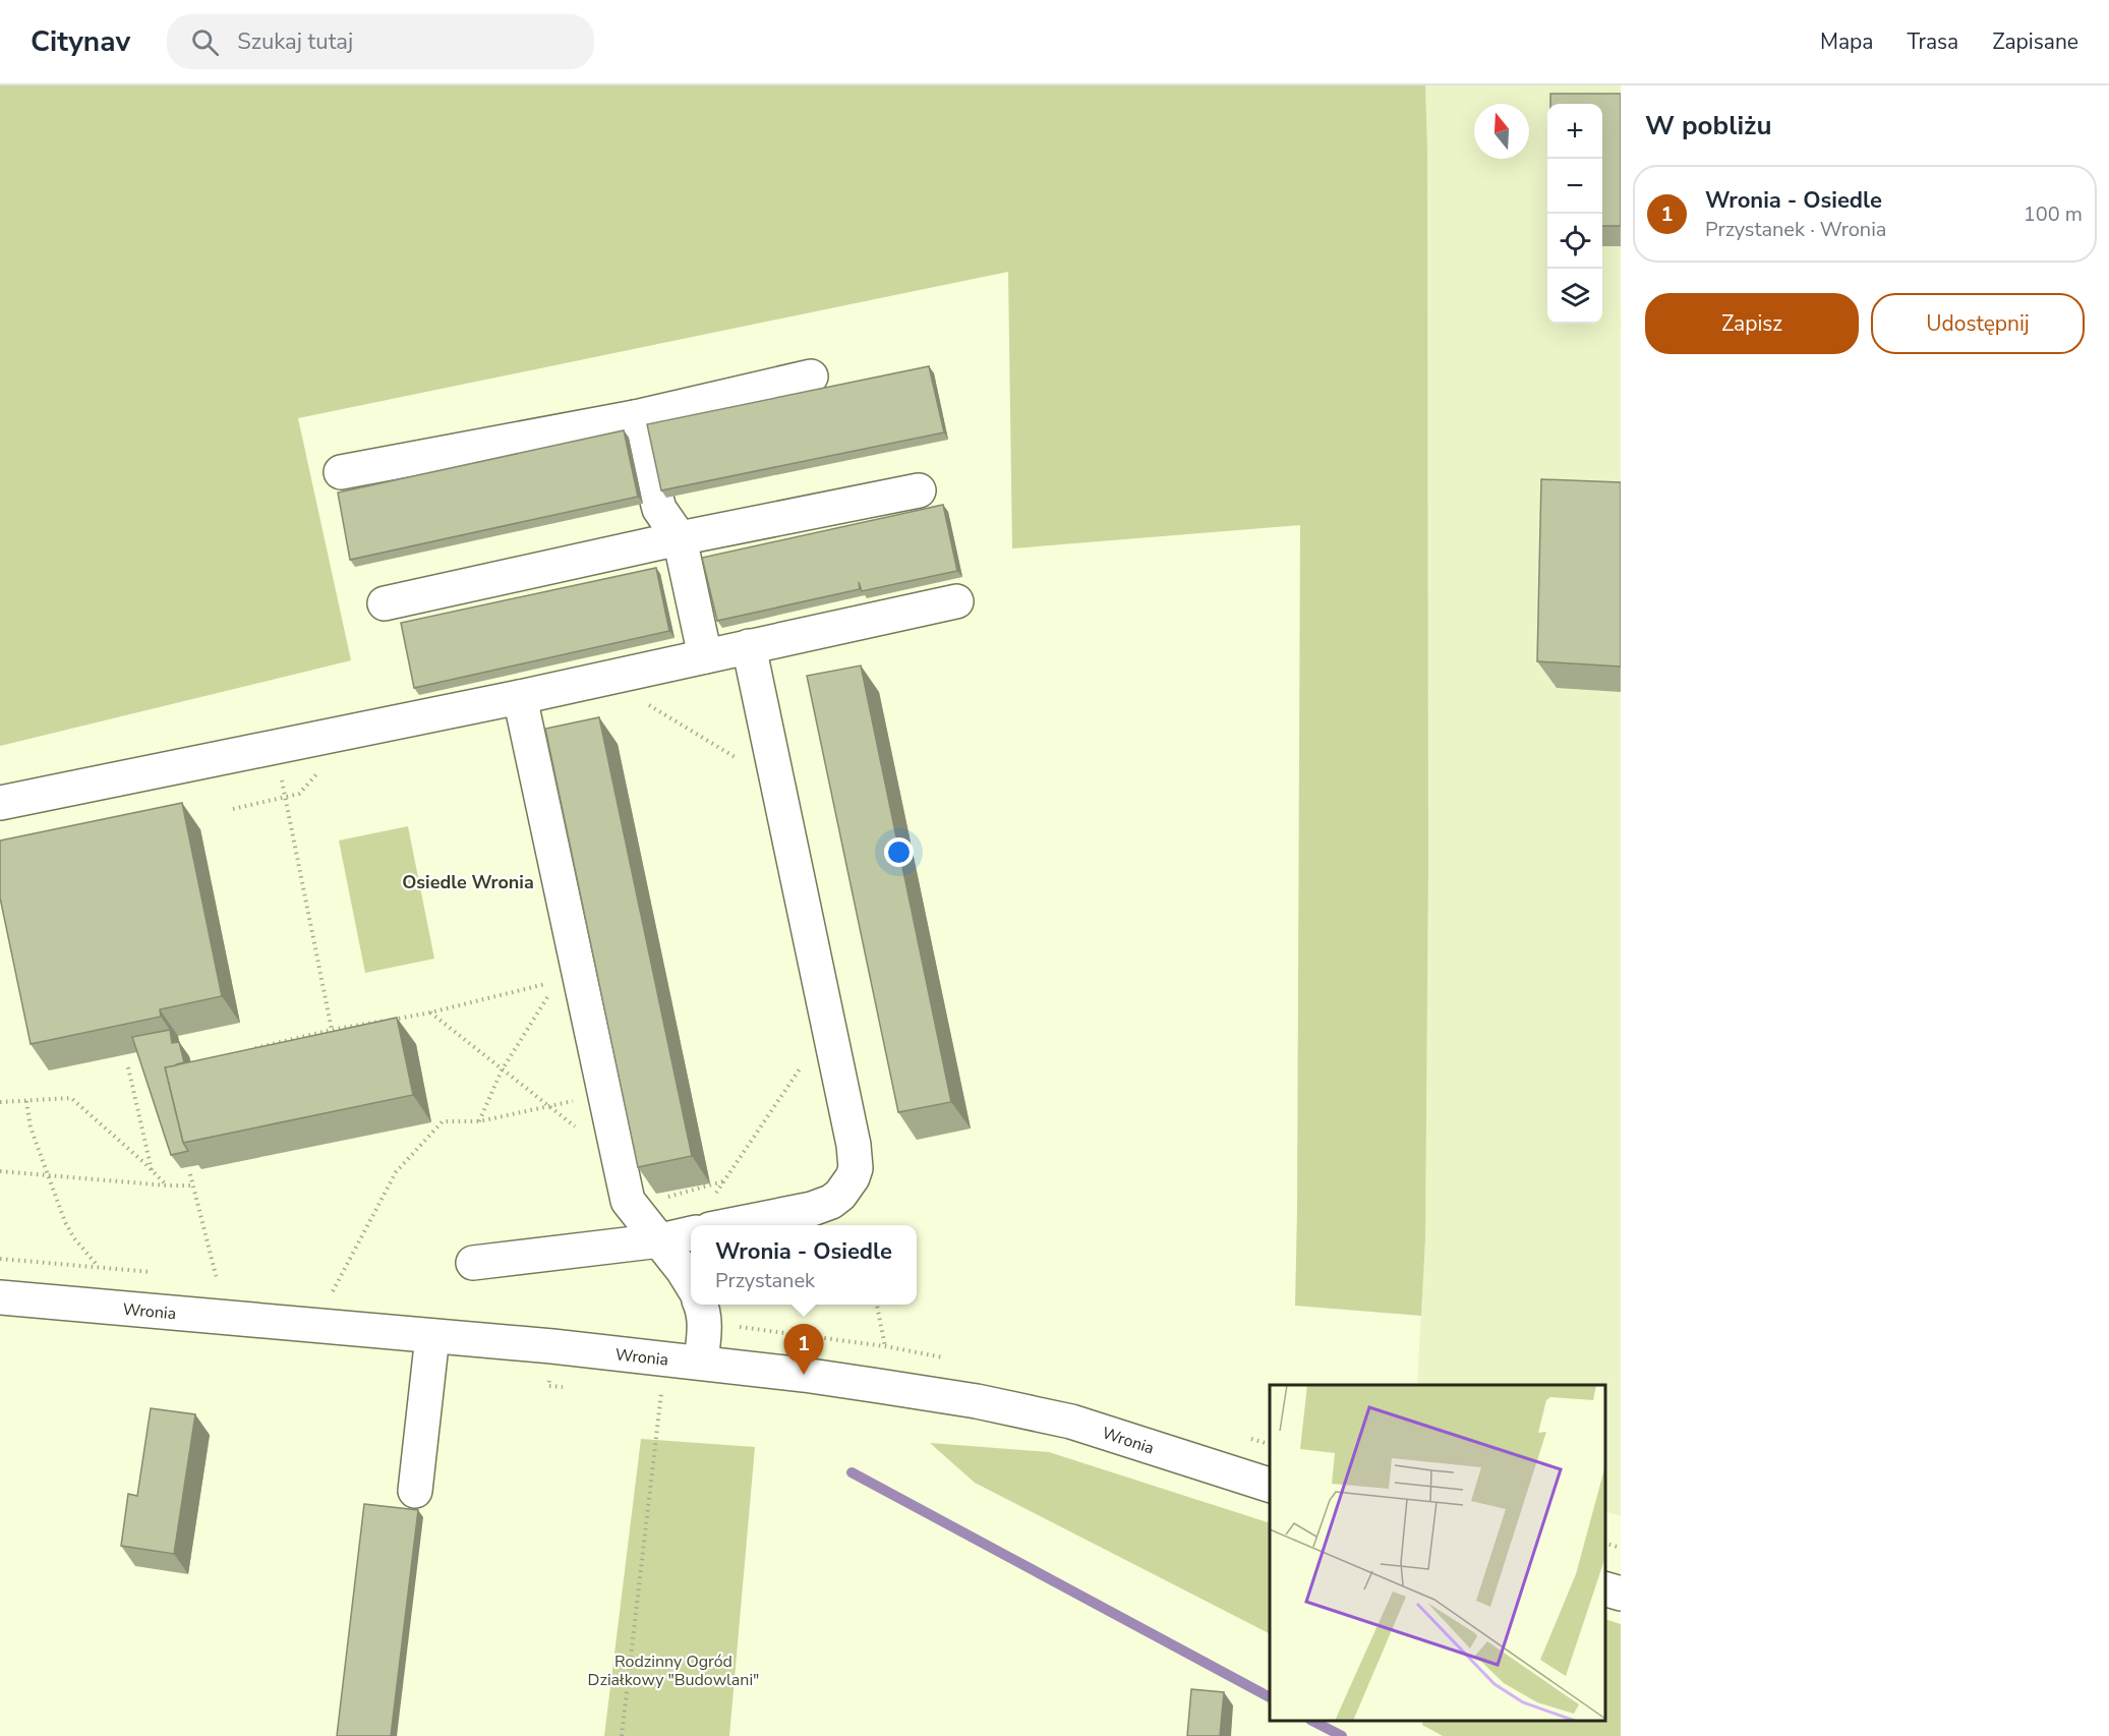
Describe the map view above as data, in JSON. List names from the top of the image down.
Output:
{
  "streets": {
    "street": ["Wronia"]
  },
  "districts": ["Osiedle Wronia"],
  "parks": ["Rodzinny Ogród Działkowy \"Budowlani\""],
  "north": "top",
  "page": {
    "header": "Citynav",
    "search": "Szukaj tutaj",
    "nav": ["Mapa", "Trasa", "Zapisane"],
    "heading": "W pobliżu",
    "map_buttons": ["+", "−"],
    "list": [
      {
        "mark": "1",
        "name": "Wronia - Osiedle",
        "note": "Przystanek · Wronia",
        "value": "100 m"
      }
    ],
    "buttons": ["Zapisz", "Udostępnij"],
    "popup": ["Wronia - Osiedle", "Przystanek"],
    "pins": "1"
  }
}
